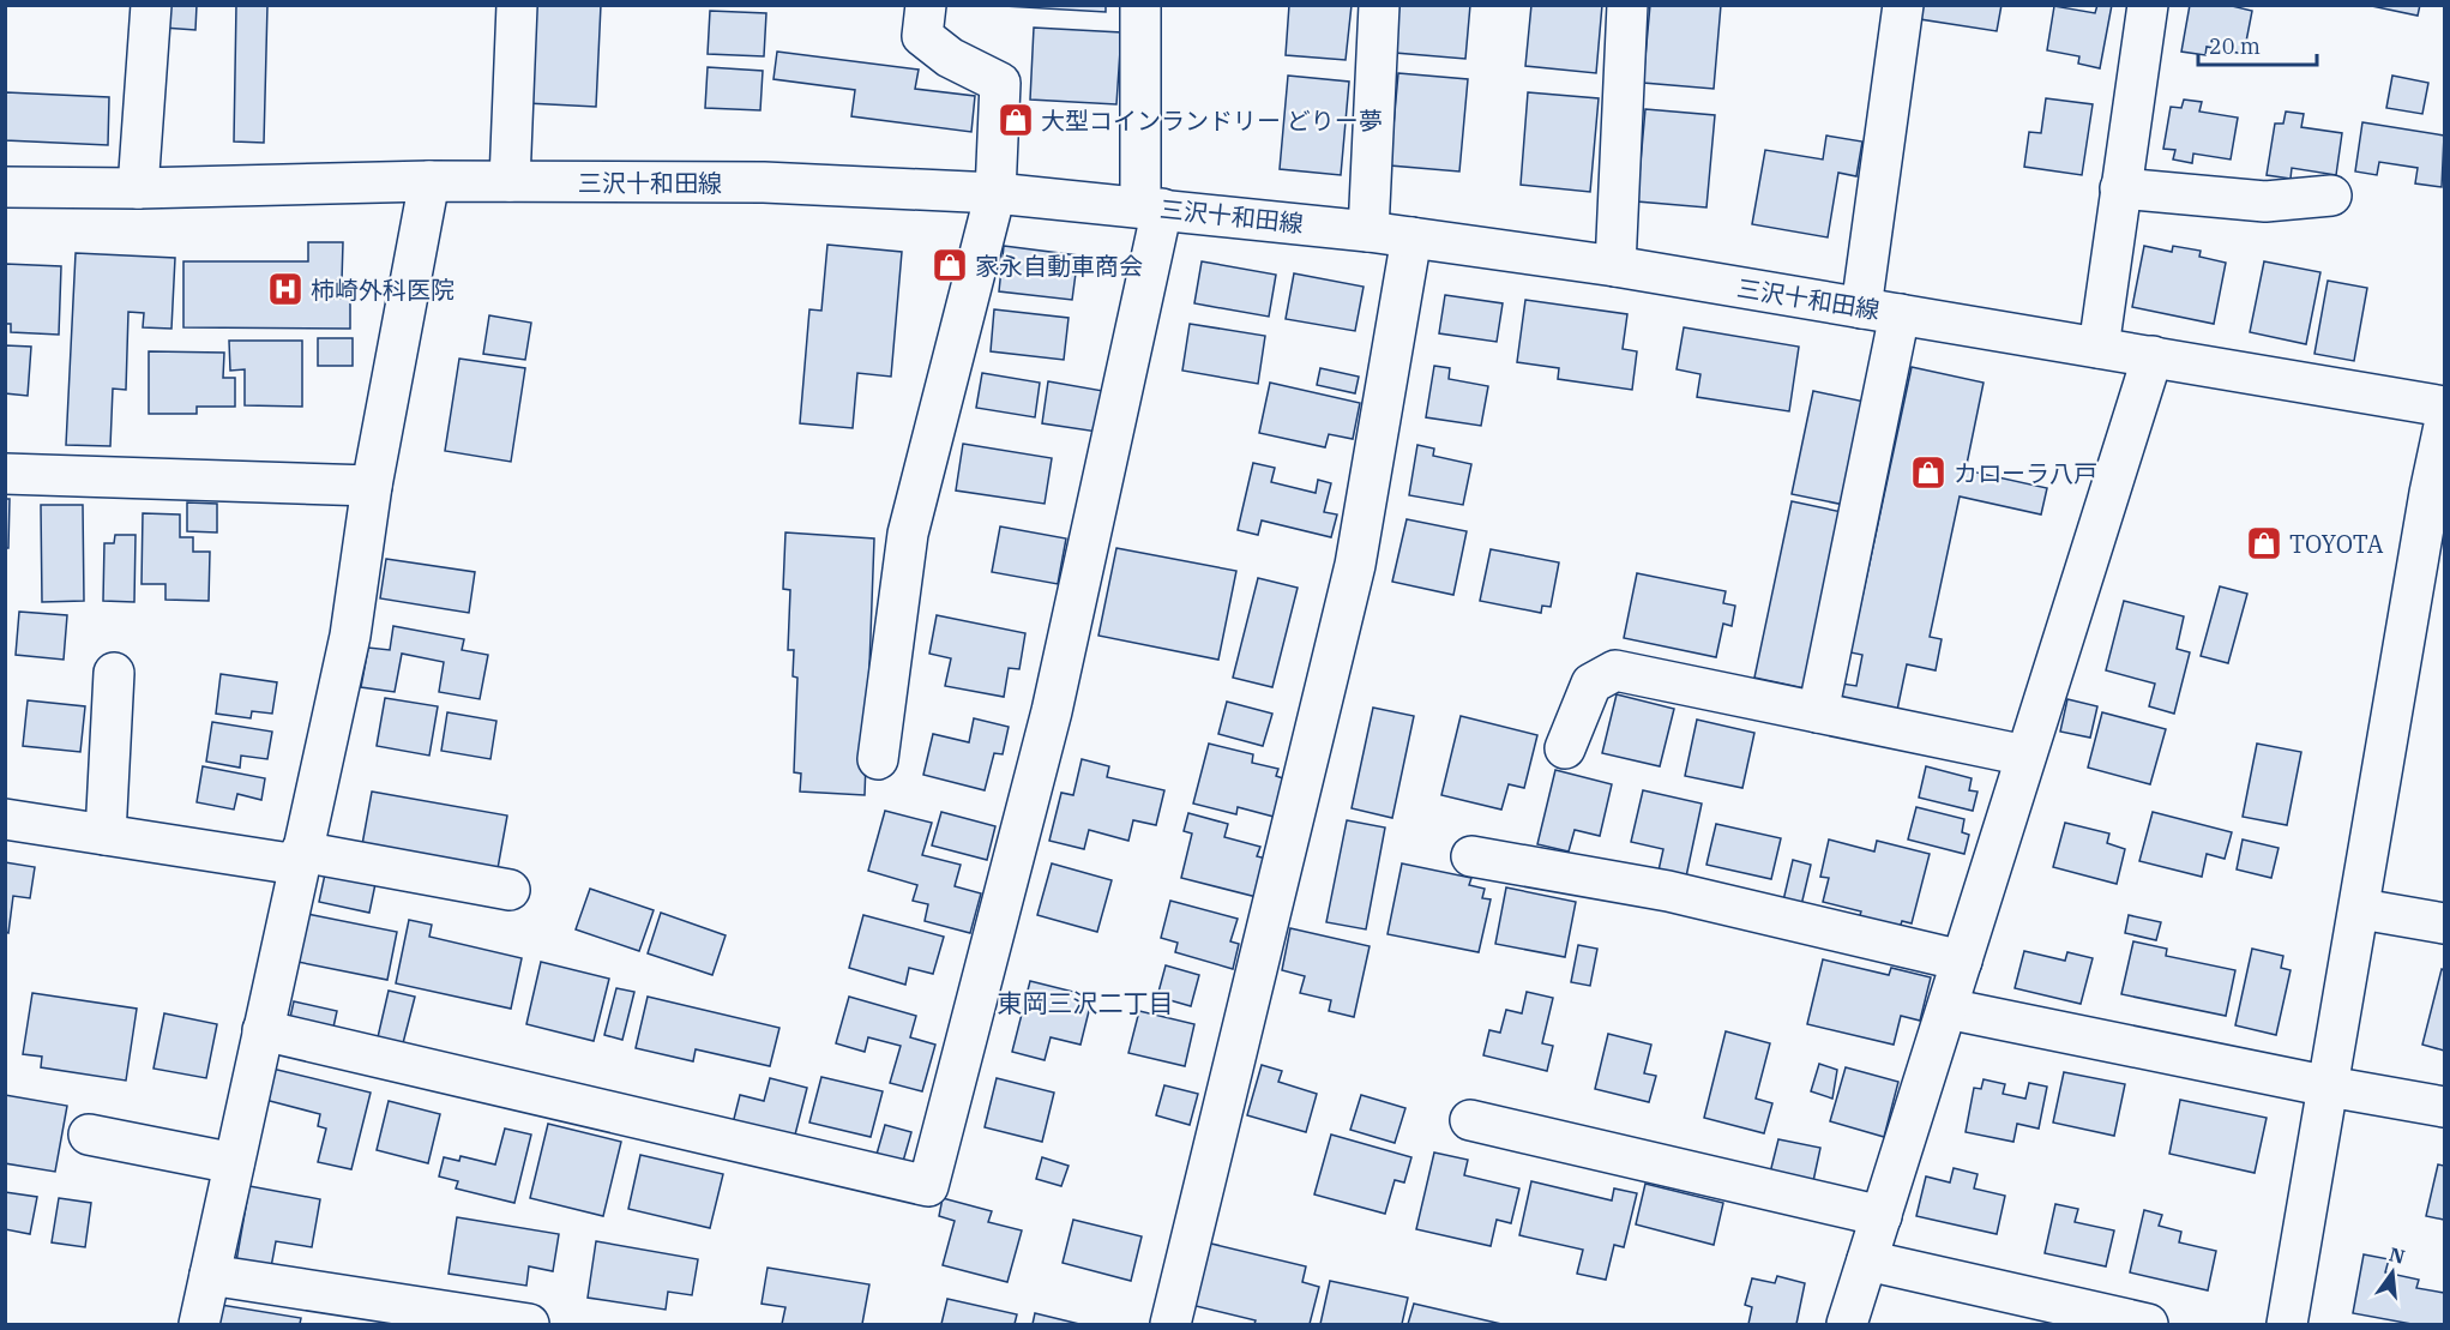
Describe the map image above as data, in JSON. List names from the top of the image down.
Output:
{
  "streets": {
    "street": ["三沢十和田線"]
  },
  "districts": ["東岡三沢二丁目"],
  "places": {
    "shop": [
      "大型コインランドリー どりー夢",
      "家永自動車商会",
      "カローラ八戸",
      "TOYOTA"
    ],
    "hospital": ["柿崎外科医院"]
  },
  "scale_bar": "20 m",
  "north": "top"
}
